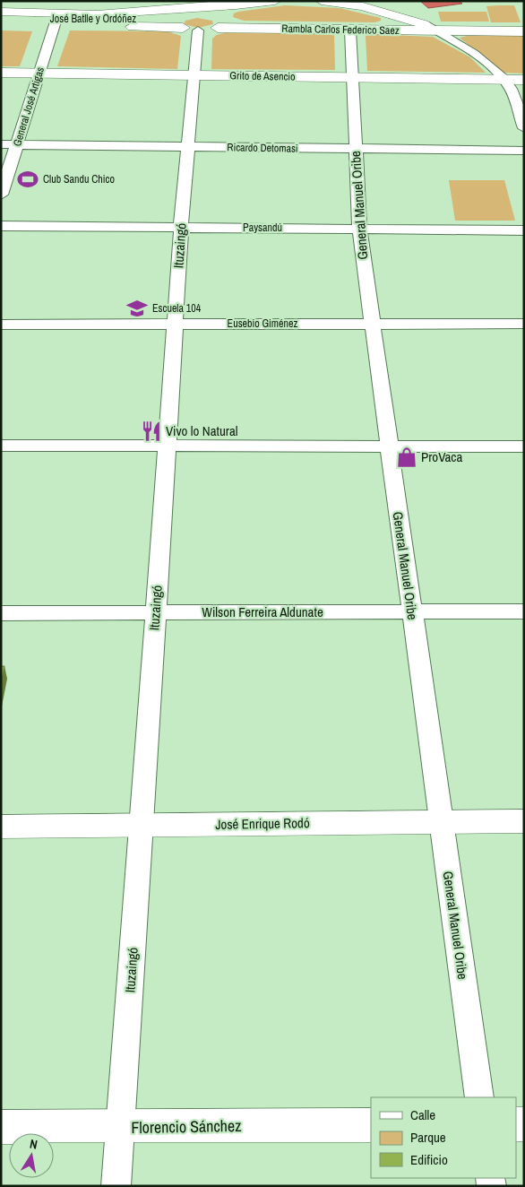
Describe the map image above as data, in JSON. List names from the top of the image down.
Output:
{
  "streets": {
    "street": [
      "José Batlle y Ordóñez",
      "Rambla Carlos Federico Saez",
      "Grito de Asencio",
      "General José Artigas",
      "Ricardo Detomasi",
      "General Manuel Oribe",
      "Paysandú",
      "Ituzaingó",
      "Eusebio Giménez",
      "Wilson Ferreira Aldunate",
      "José Enrique Rodó",
      "Florencio Sánchez"
    ]
  },
  "crossings": [
    ["José Batlle y Ordóñez", "General José Artigas"],
    ["Rambla Carlos Federico Saez", "General Manuel Oribe"],
    ["Grito de Asencio", "General José Artigas"],
    ["Grito de Asencio", "General Manuel Oribe"],
    ["Grito de Asencio", "Ituzaingó"],
    ["General José Artigas", "Ricardo Detomasi"],
    ["Ricardo Detomasi", "General Manuel Oribe"],
    ["Ricardo Detomasi", "Ituzaingó"],
    ["General Manuel Oribe", "Paysandú"],
    ["General Manuel Oribe", "Eusebio Giménez"],
    ["General Manuel Oribe", "Wilson Ferreira Aldunate"],
    ["General Manuel Oribe", "José Enrique Rodó"],
    ["Paysandú", "Ituzaingó"],
    ["Ituzaingó", "Eusebio Giménez"],
    ["Ituzaingó", "Wilson Ferreira Aldunate"],
    ["Ituzaingó", "José Enrique Rodó"],
    ["Ituzaingó", "Florencio Sánchez"]
  ],
  "places": {
    "sports": ["Club Sandu Chico"],
    "school or university": ["Escuela 104"],
    "restaurant": ["Vivo lo Natural"],
    "shop": ["ProVaca"]
  },
  "legend": ["Calle", "Parque", "Edificio"],
  "north": "top"
}
